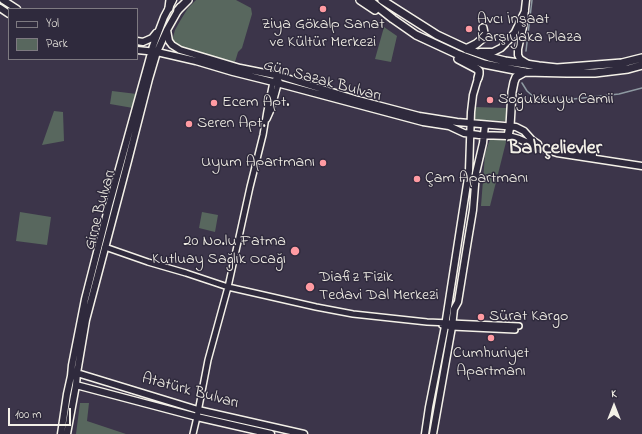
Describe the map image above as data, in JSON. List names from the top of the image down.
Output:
{
  "streets": {
    "main road": ["Gün Sazak Bulvarı", "Girne Bulvarı", "Atatürk Bulvarı"]
  },
  "crossings": [
    ["Gün Sazak Bulvarı", "Girne Bulvarı"],
    ["Girne Bulvarı", "Atatürk Bulvarı"]
  ],
  "districts": ["Bahçelievler"],
  "places": [
    "Ziya Gökalp Sanat ve Kültür Merkezi",
    "Avcı İnşaat Karşıyaka Plaza",
    "Soğukkuyu Camii",
    "Ecem Apt.",
    "Seren Apt.",
    "Uyum Apartmanı",
    "Çam Apartmanı",
    "20 No.lu Fatma Kutluay Sağlık Ocağı",
    "Diafiz Fizik Tedavi Dal Merkezi",
    "Sürat Kargo",
    "Cumhuriyet Apartmanı"
  ],
  "legend": ["Yol", "Park"],
  "scale_bar": "100 m",
  "north": "top"
}
